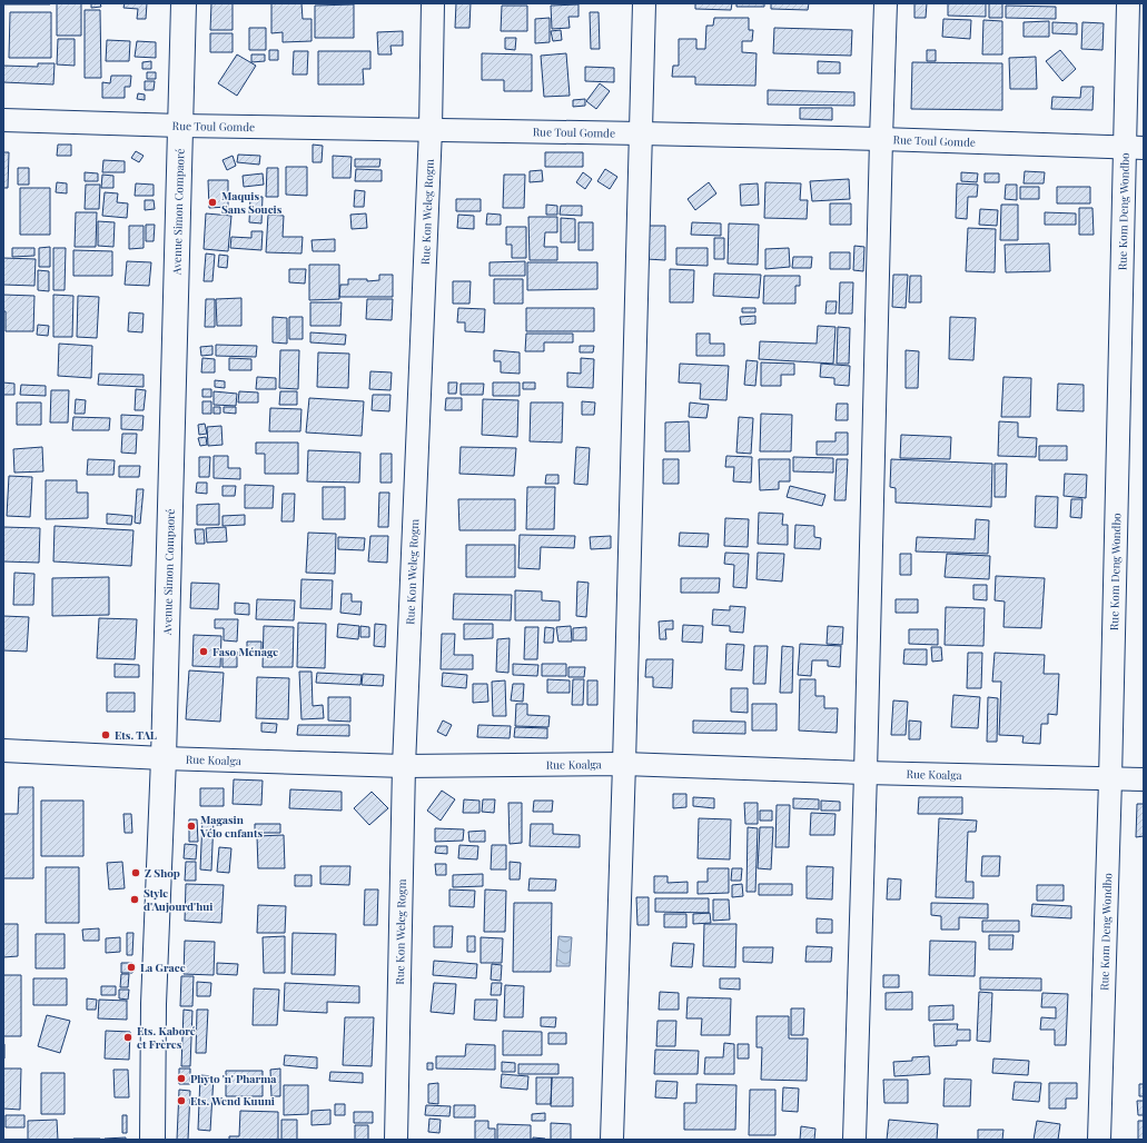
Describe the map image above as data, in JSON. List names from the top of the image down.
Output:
{
  "streets": {
    "street": [
      "Rue Toul Gomde",
      "Avenue Simon Compaoré",
      "Rue Kon Weleg Rogm",
      "Rue Kom Deng Wondbo",
      "Rue Koalga"
    ]
  },
  "crossings": [
    ["Rue Toul Gomde", "Avenue Simon Compaoré"],
    ["Rue Toul Gomde", "Rue Kon Weleg Rogm"],
    ["Rue Toul Gomde", "Rue Kom Deng Wondbo"],
    ["Avenue Simon Compaoré", "Rue Koalga"],
    ["Rue Kon Weleg Rogm", "Rue Koalga"],
    ["Rue Kom Deng Wondbo", "Rue Koalga"]
  ],
  "places": [
    "Maquis Sans Soucis",
    "Faso Ménage",
    "Ets. TAL",
    "Magasin Vélo enfants",
    "Z Shop",
    "Style d'Aujourd'hui",
    "La Grace",
    "Ets. Kaboré et Frères",
    "Phyto 'n' Pharma",
    "Ets. Wend Kuuni"
  ]
}
